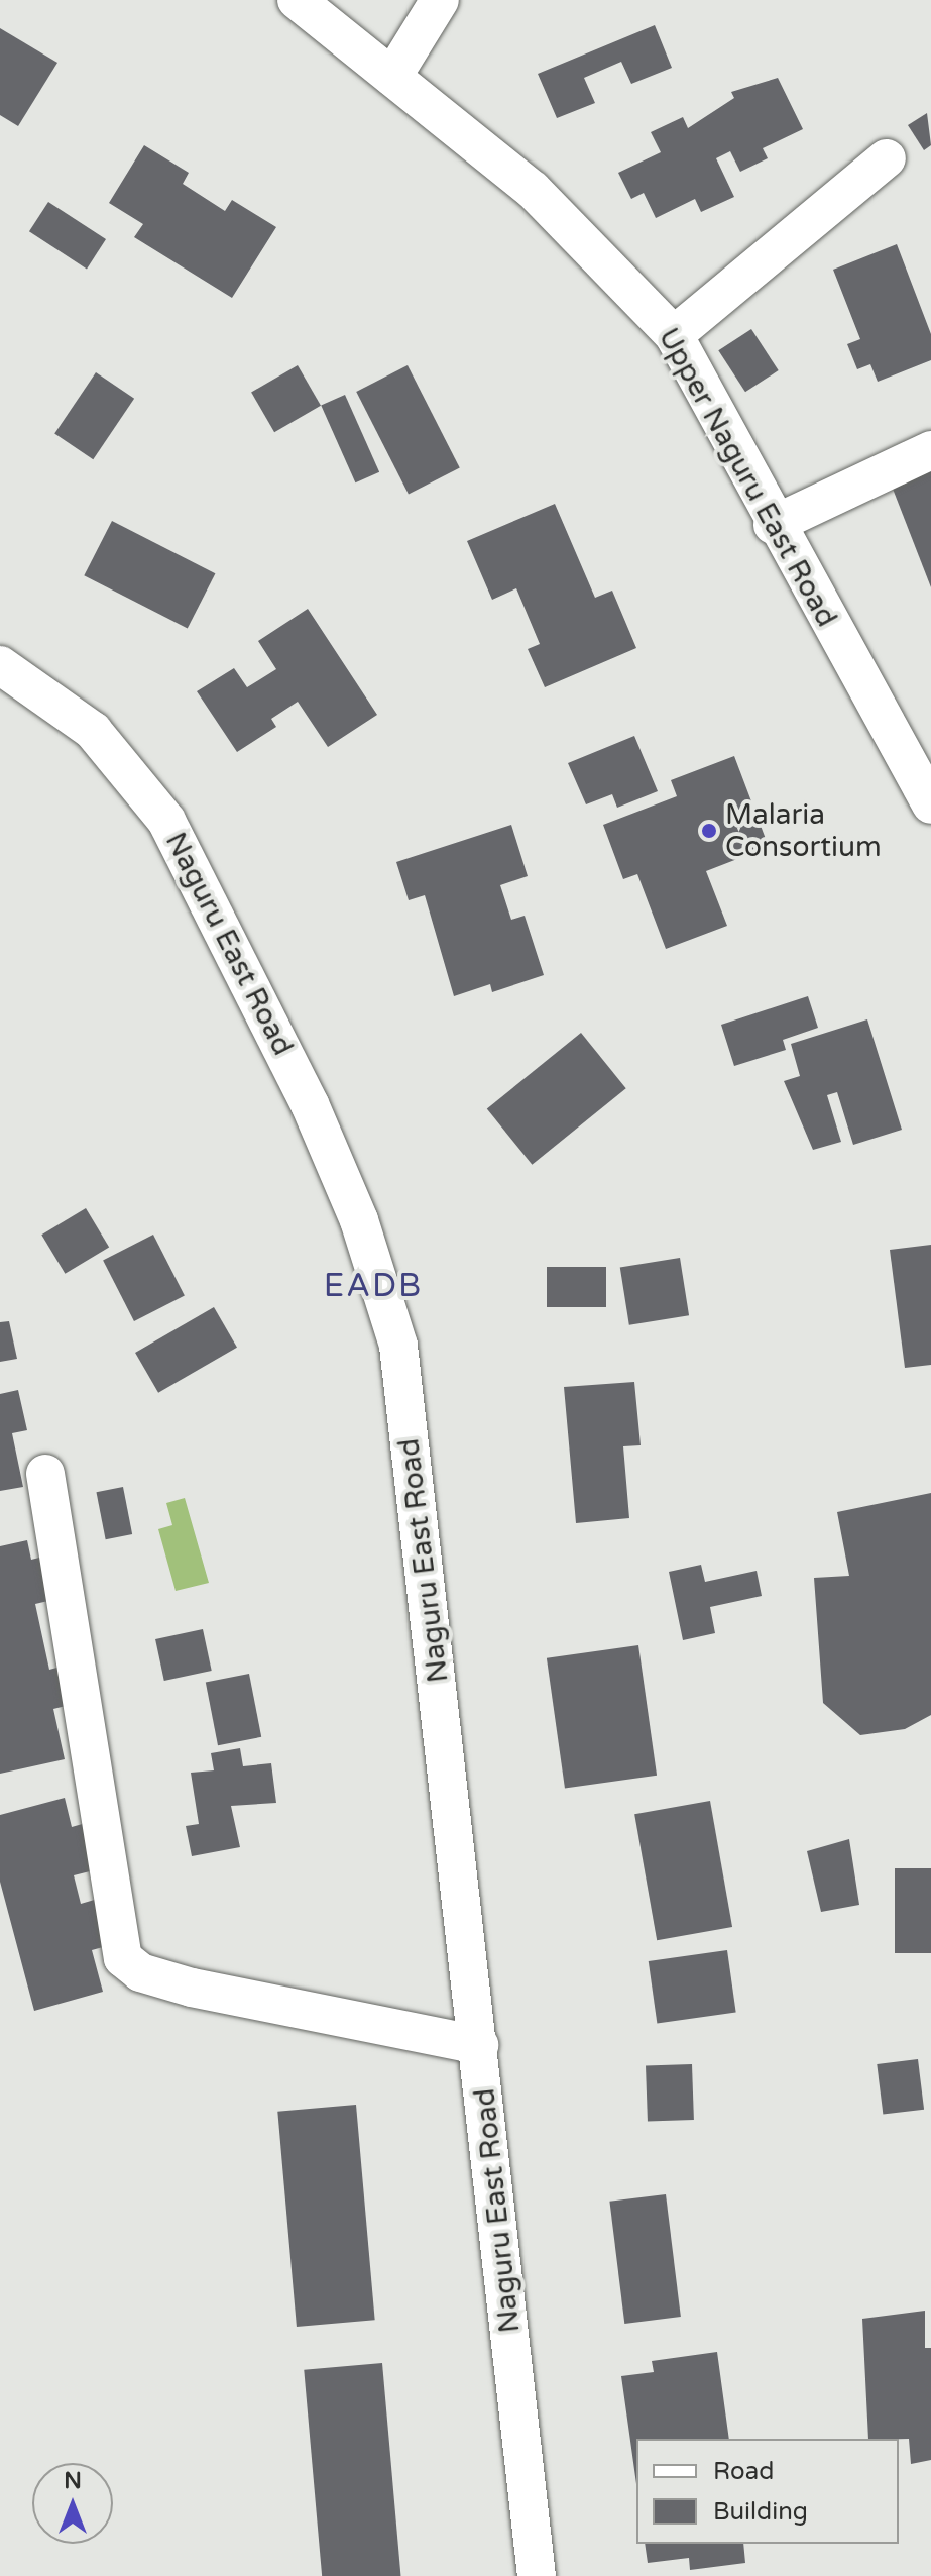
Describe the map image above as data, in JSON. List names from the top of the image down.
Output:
{
  "streets": {
    "street": ["Upper Naguru East Road", "Naguru East Road"]
  },
  "districts": ["EADB"],
  "places": ["Malaria Consortium"],
  "legend": ["Road", "Building"],
  "north": "top"
}
